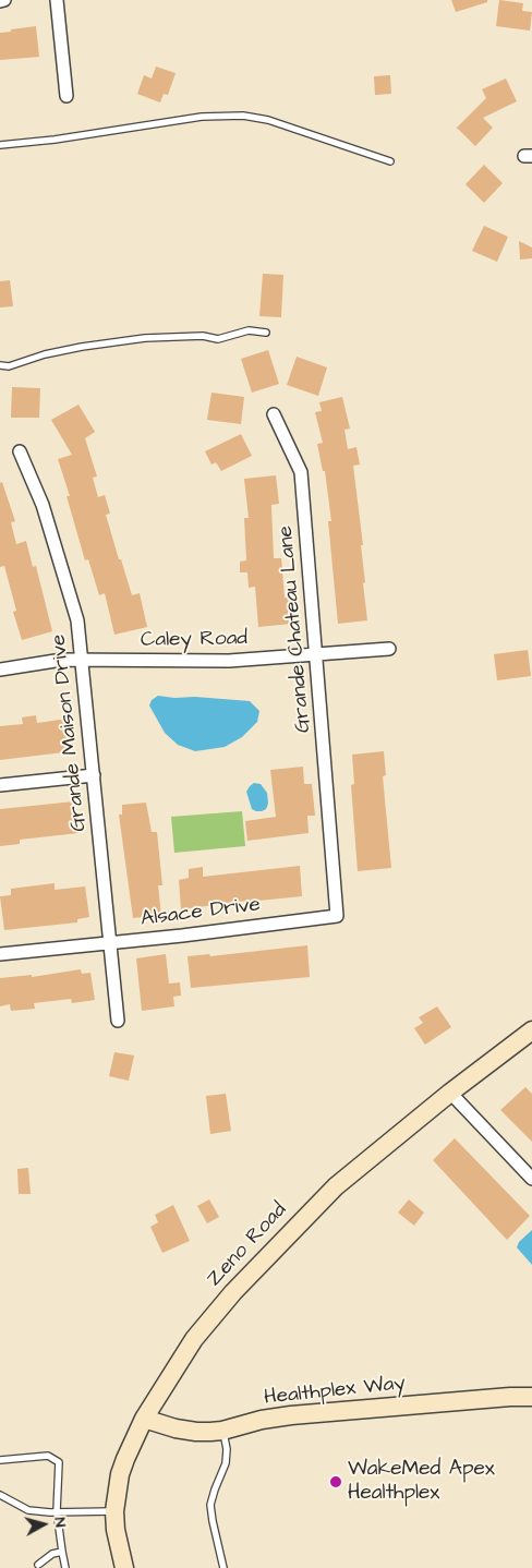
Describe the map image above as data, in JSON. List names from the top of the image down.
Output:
{
  "streets": {
    "street": [
      "Grande Chateau Lane",
      "Caley Road",
      "Grande Maison Drive",
      "Alsace Drive",
      "Zeno Road",
      "Healthplex Way"
    ]
  },
  "crossings": [
    ["Grande Chateau Lane", "Caley Road"],
    ["Grande Chateau Lane", "Alsace Drive"],
    ["Caley Road", "Grande Maison Drive"],
    ["Grande Maison Drive", "Alsace Drive"],
    ["Zeno Road", "Healthplex Way"]
  ],
  "places": ["WakeMed Apex Healthplex"],
  "north": "right"
}
